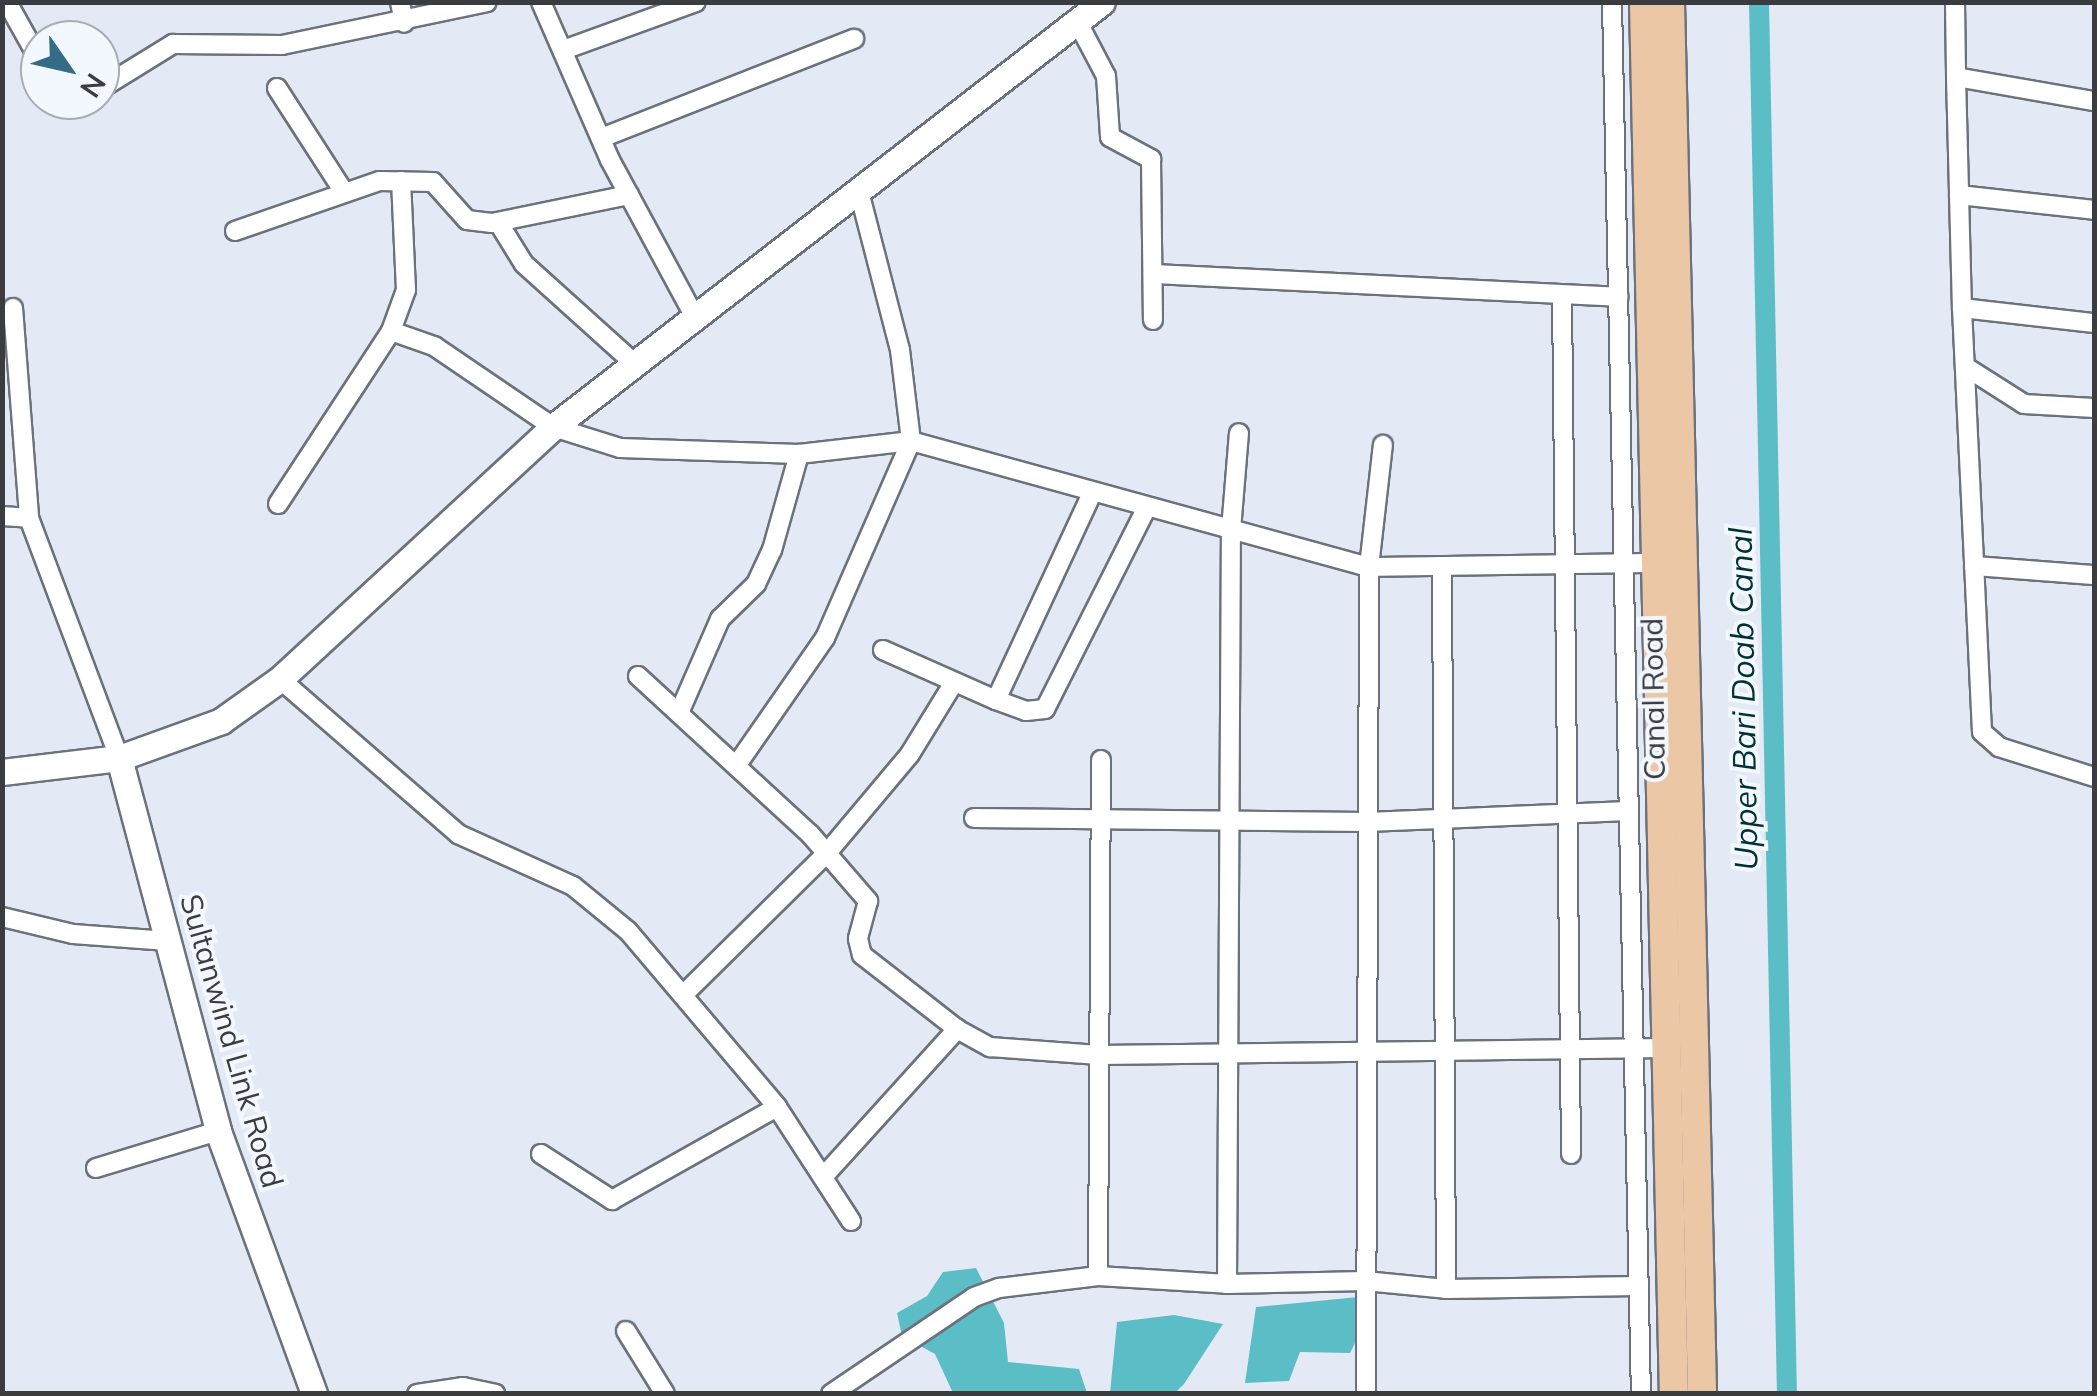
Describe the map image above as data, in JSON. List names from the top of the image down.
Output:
{
  "streets": {
    "main road": ["Canal Road"],
    "street": ["Sultanwind Link Road"]
  },
  "water": ["Upper Bari Doab Canal"],
  "north": "bottom right"
}
